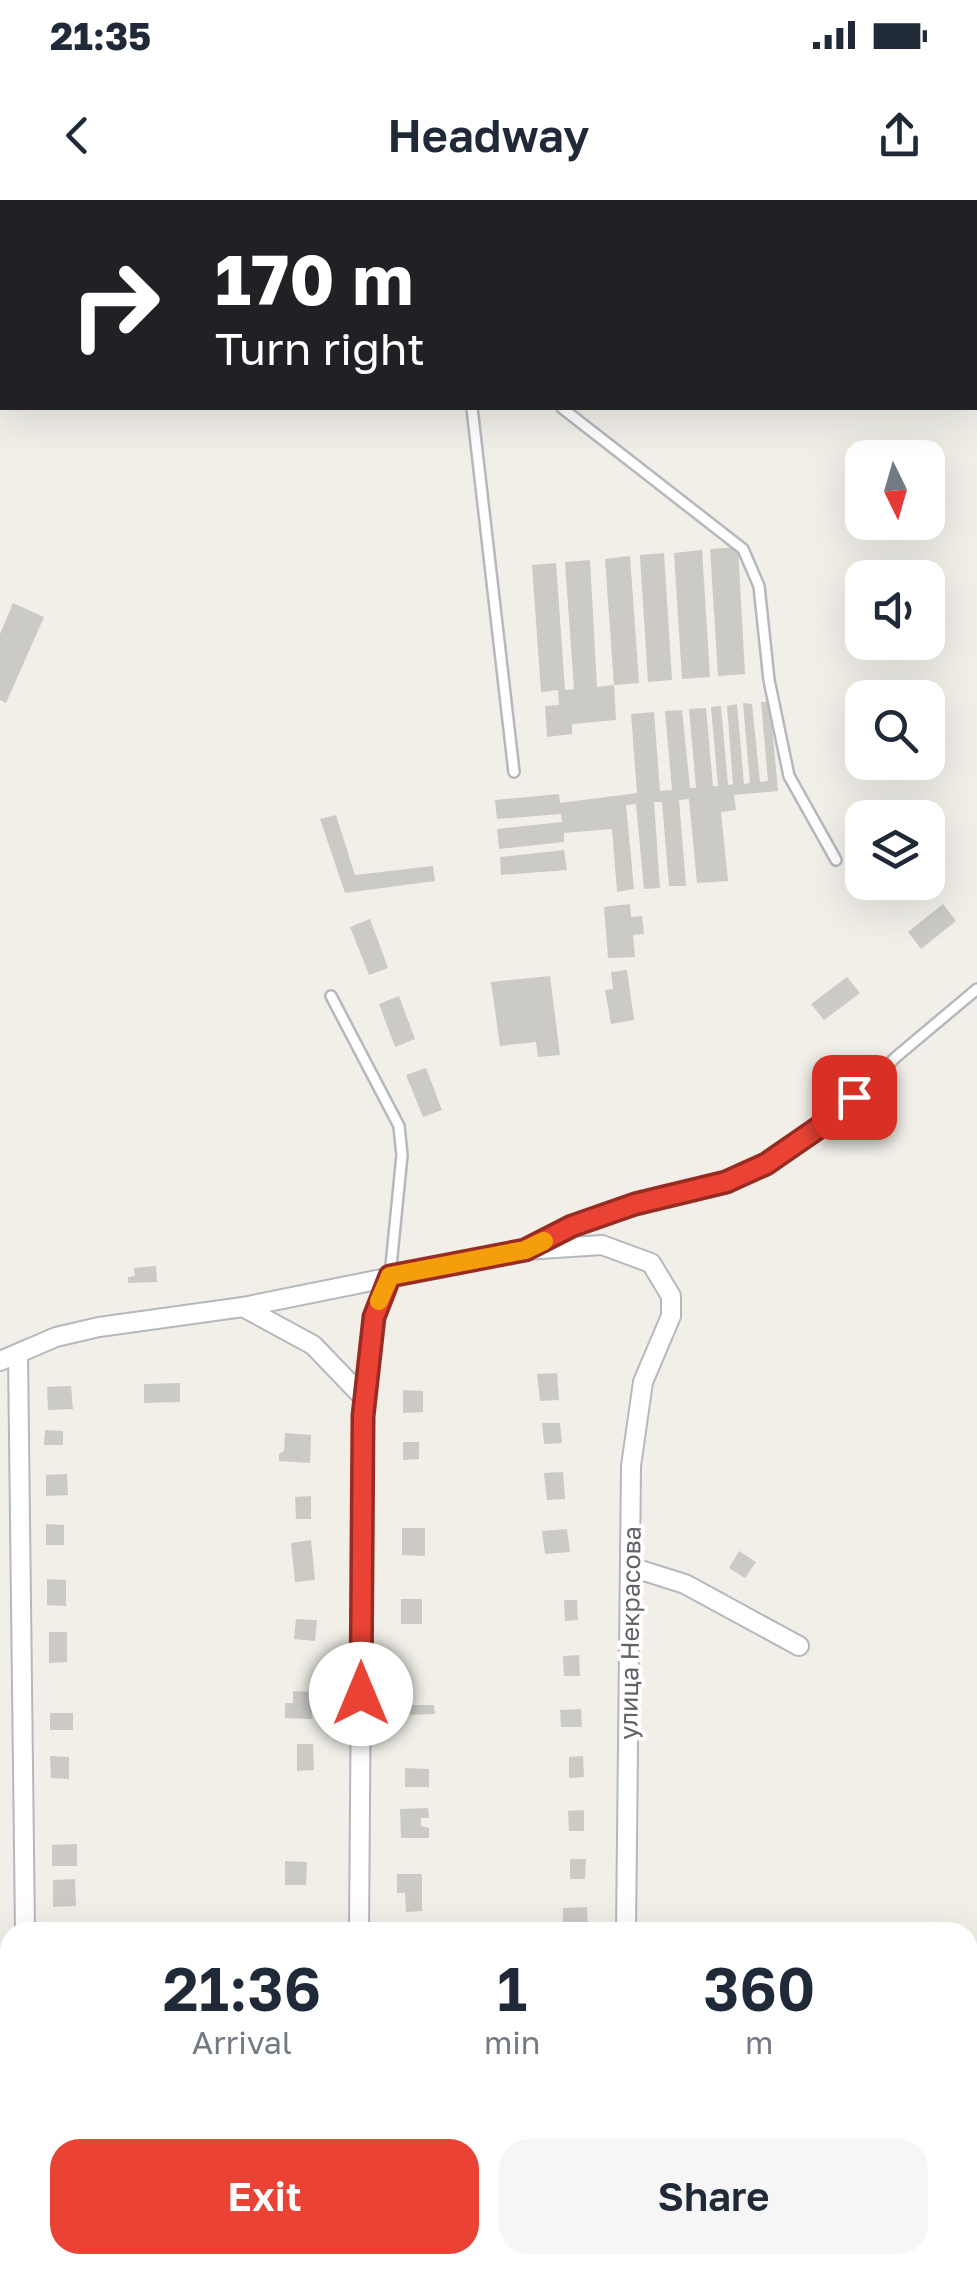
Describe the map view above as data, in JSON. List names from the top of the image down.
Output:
{
  "streets": {
    "street": ["улица Некрасова"]
  },
  "north": "bottom",
  "page": {
    "status": "21:35",
    "header": "Headway",
    "turn": ["170 m", "Turn right"],
    "eta": [
      "21:36",
      "Arrival",
      "1",
      "min",
      "360",
      "m"
    ],
    "buttons": ["Exit", "Share"]
  }
}
